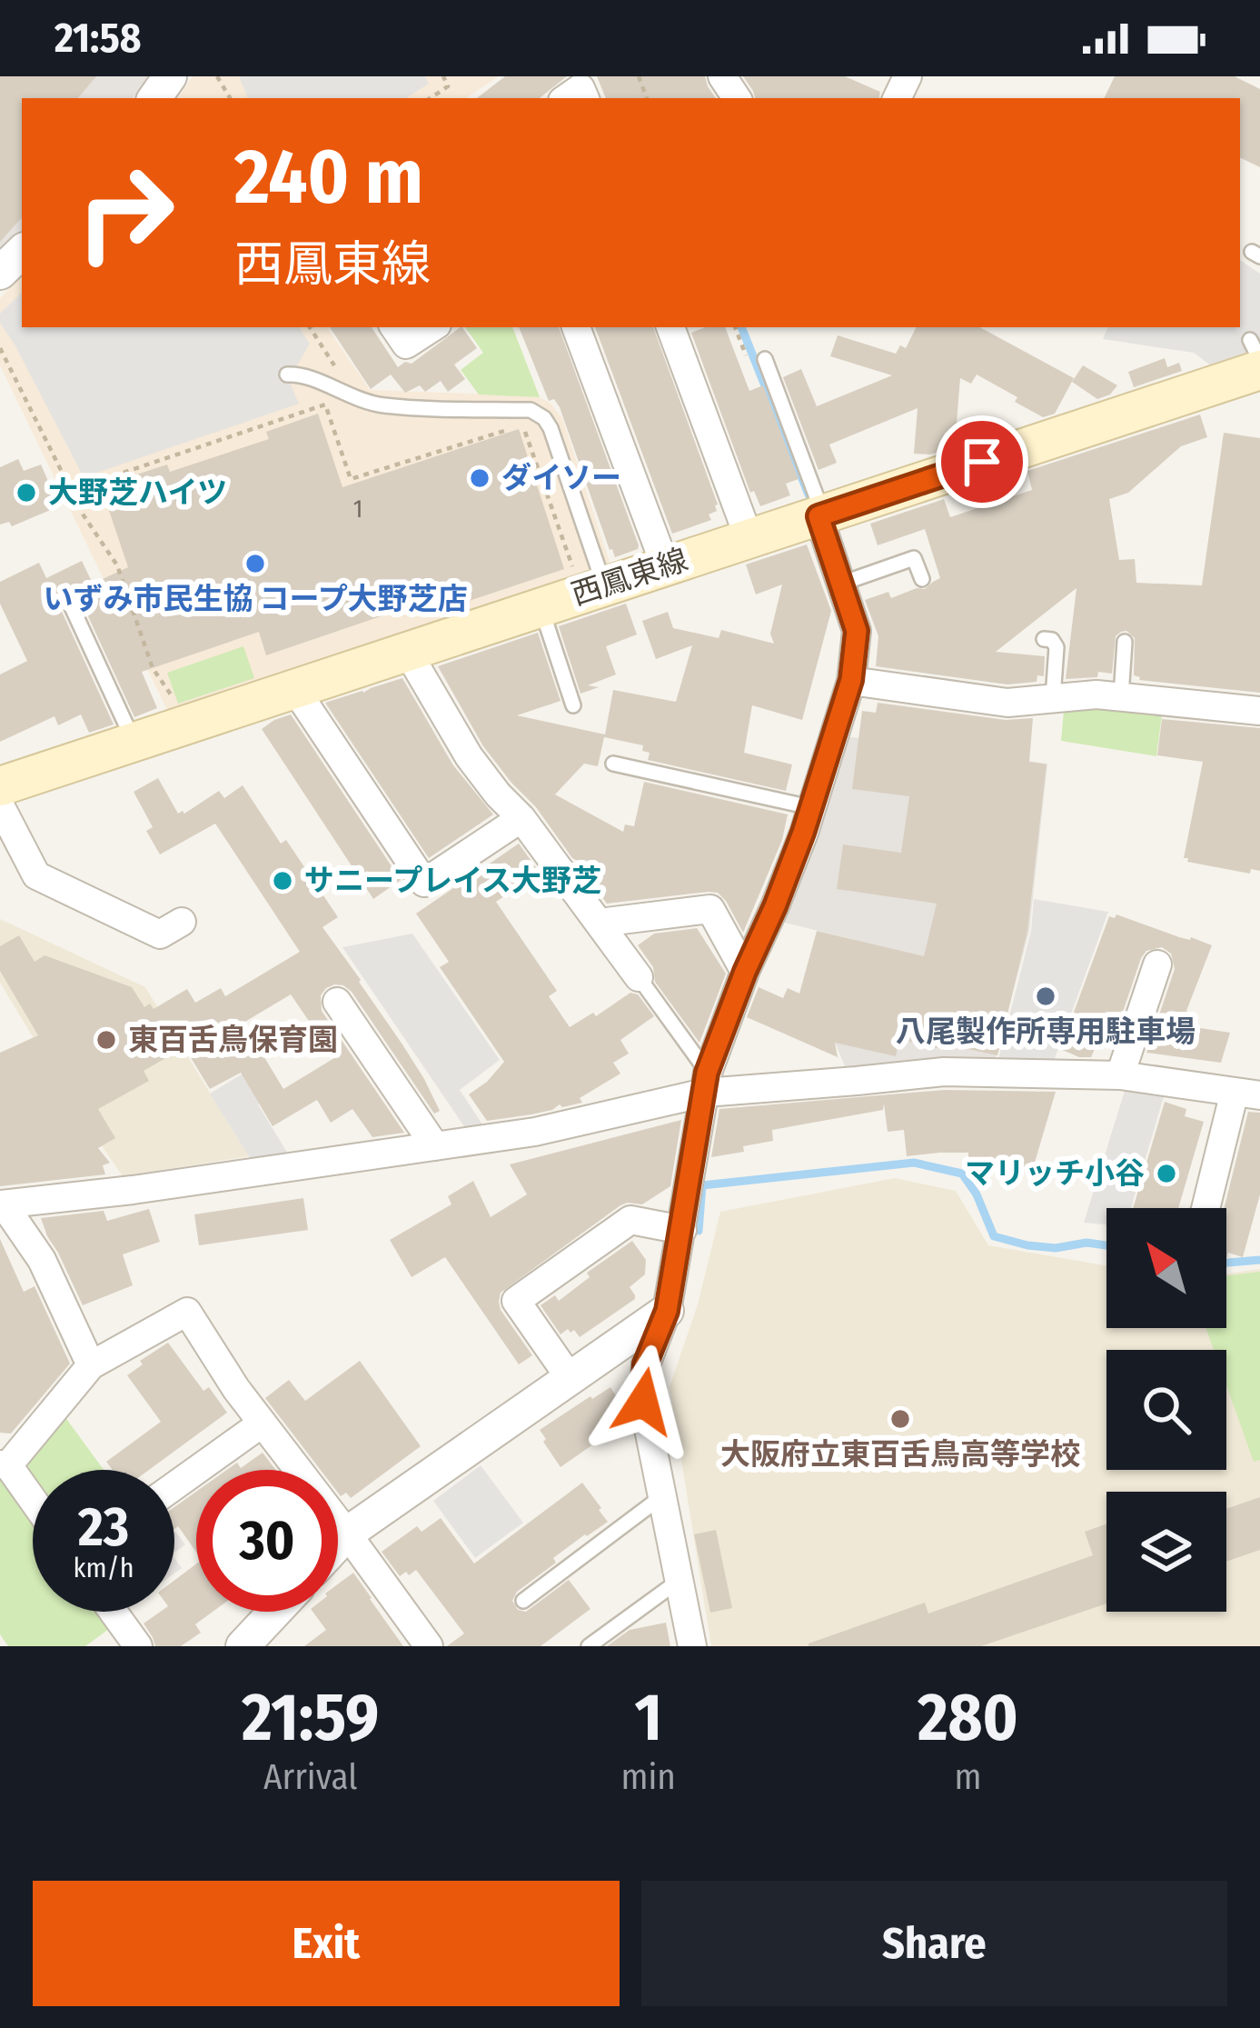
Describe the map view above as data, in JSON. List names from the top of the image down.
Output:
{
  "streets": {
    "main road": ["西鳳東線"]
  },
  "places": [
    "ダイソー",
    "大野芝ハイツ",
    "いずみ市民生協 コープ大野芝店",
    "サニープレイス大野芝",
    "八尾製作所専用駐車場",
    "東百舌鳥保育園",
    "マリッチ小谷",
    "大阪府立東百舌鳥高等学校"
  ],
  "house_numbers": ["1"],
  "north": "top left",
  "page": {
    "status": "21:58",
    "turn": ["240 m", "西鳳東線"],
    "speed": "23 km/h",
    "limit": "30",
    "eta": [
      "21:59",
      "Arrival",
      "1",
      "min",
      "280",
      "m"
    ],
    "buttons": ["Exit", "Share"]
  }
}
